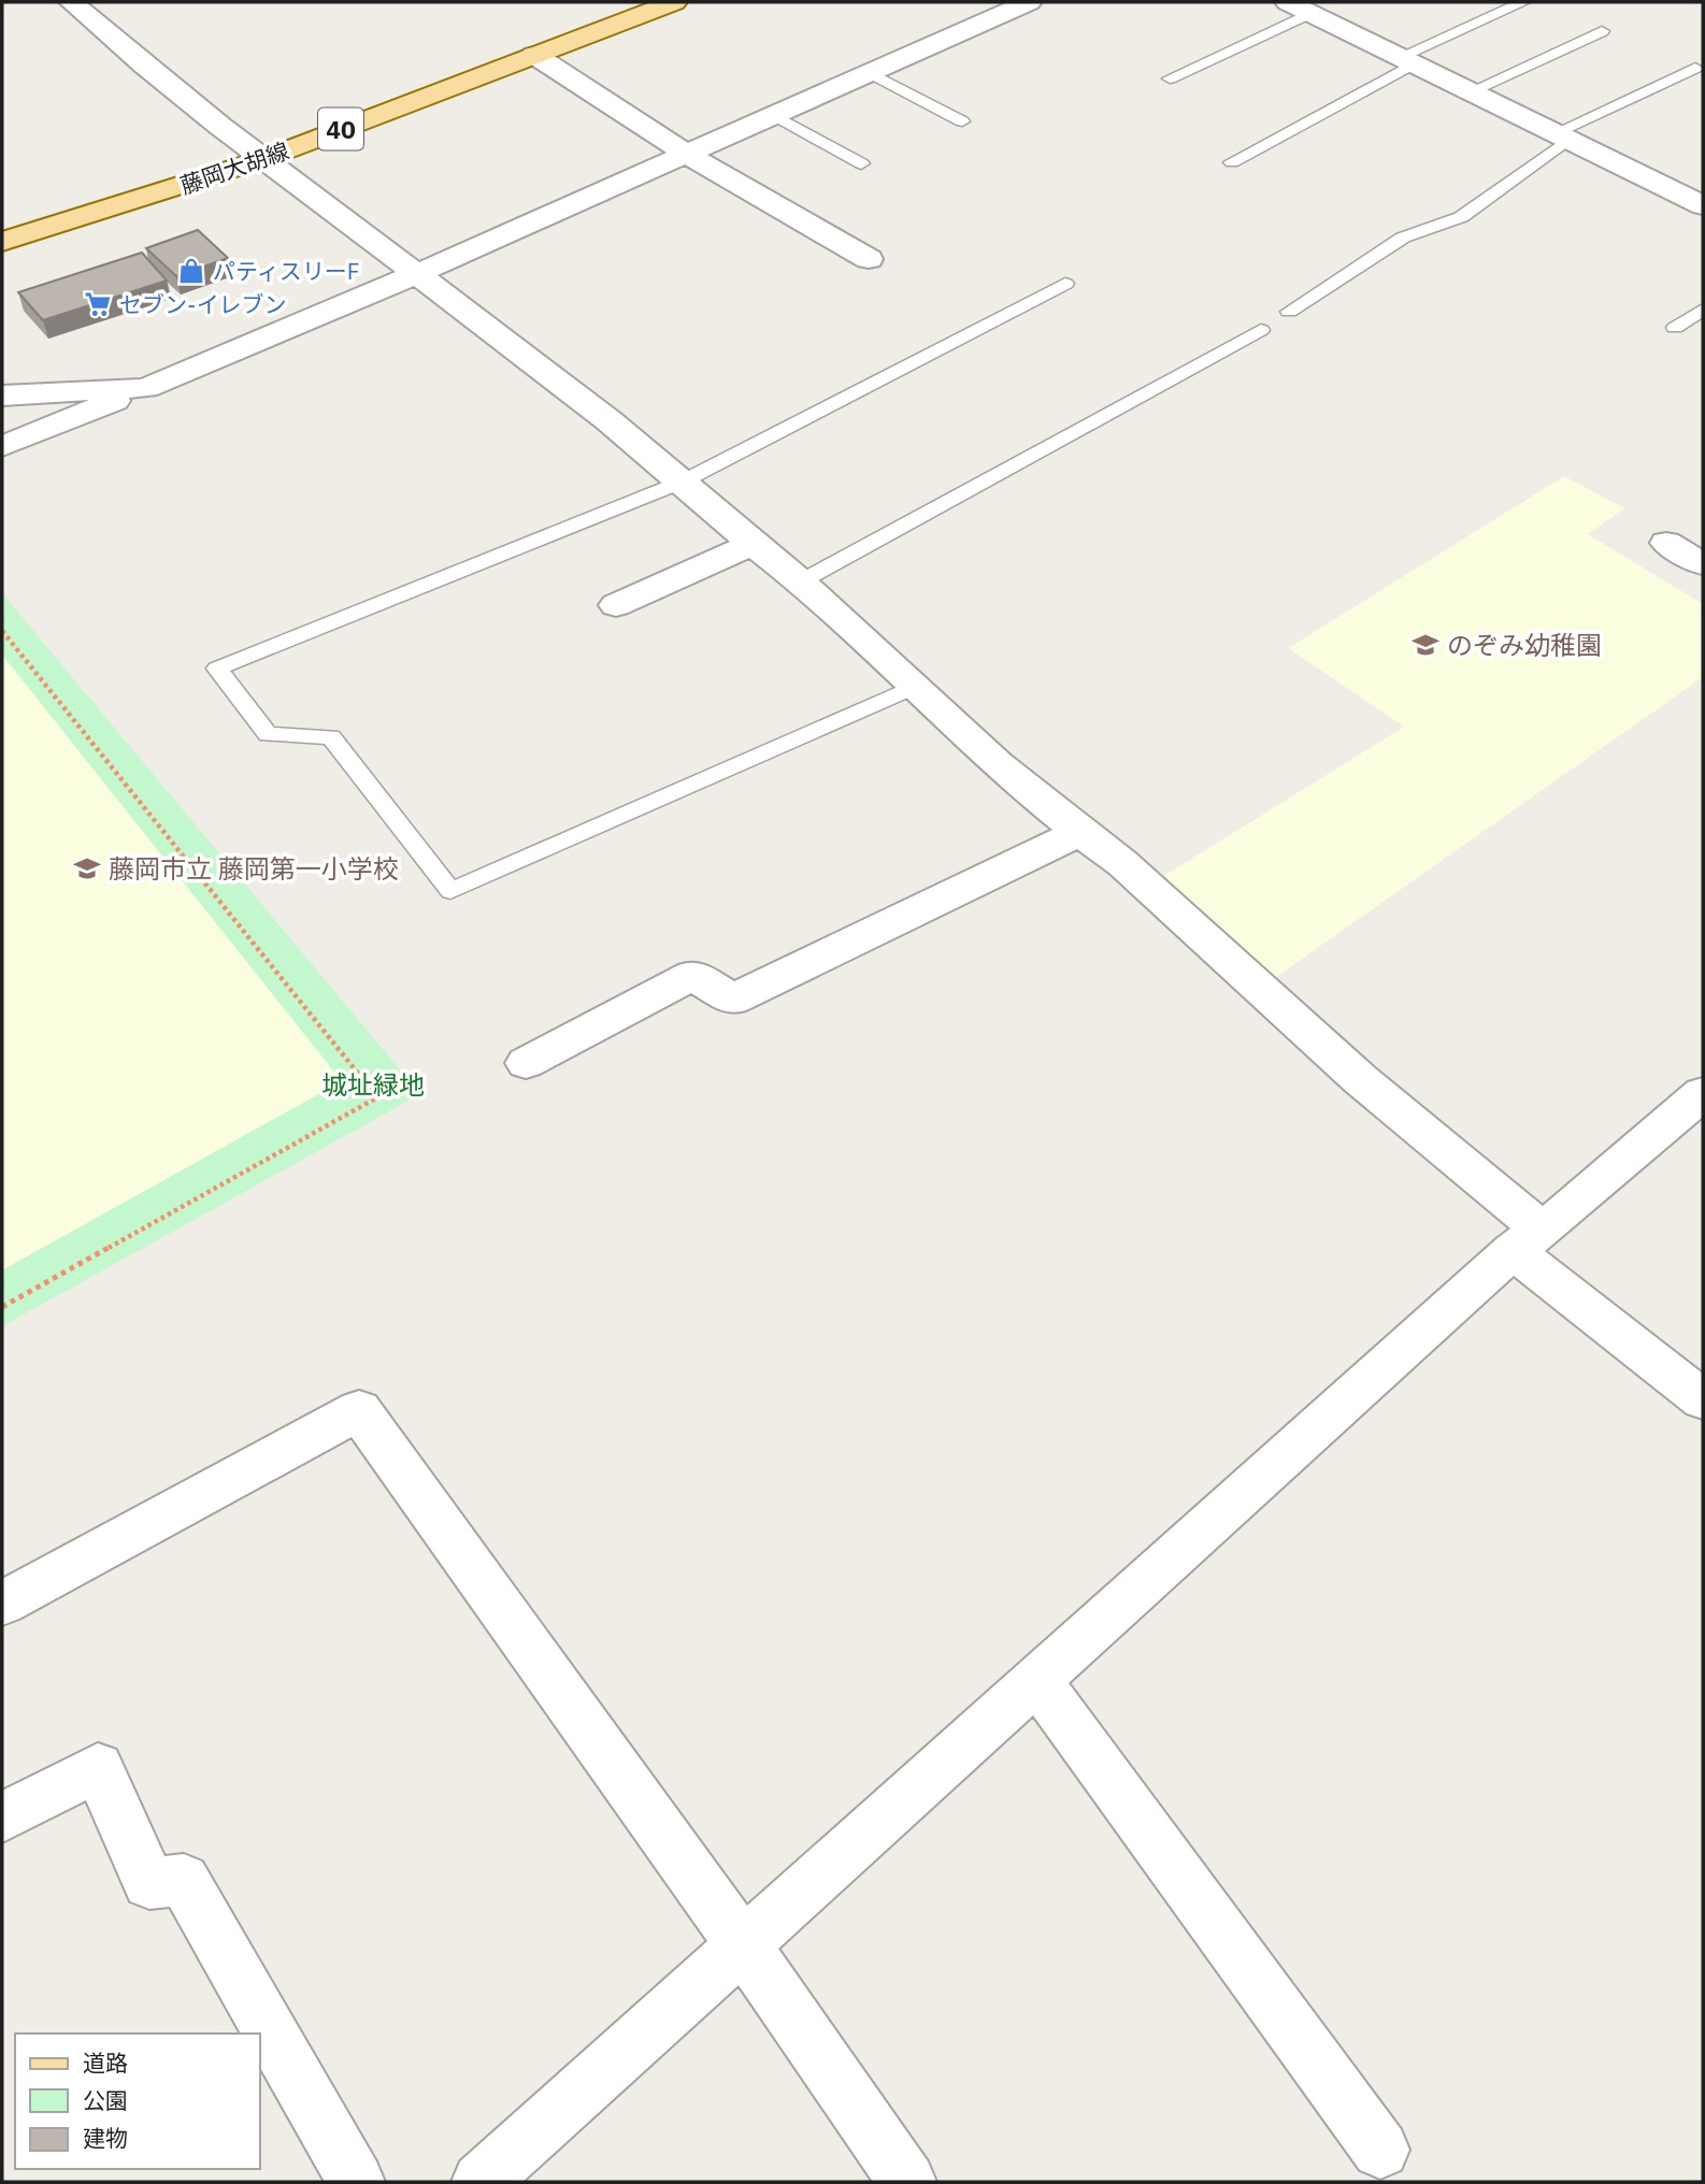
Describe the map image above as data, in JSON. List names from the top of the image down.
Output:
{
  "streets": {
    "main road": ["40", "藤岡大胡線"]
  },
  "parks": ["城址緑地"],
  "places": {
    "shop": ["パティスリーF"],
    "supermarket": ["セブン-イレブン"],
    "school or university": ["のぞみ幼稚園", "藤岡市立 藤岡第一小学校"]
  },
  "legend": ["道路", "公園", "建物"]
}
